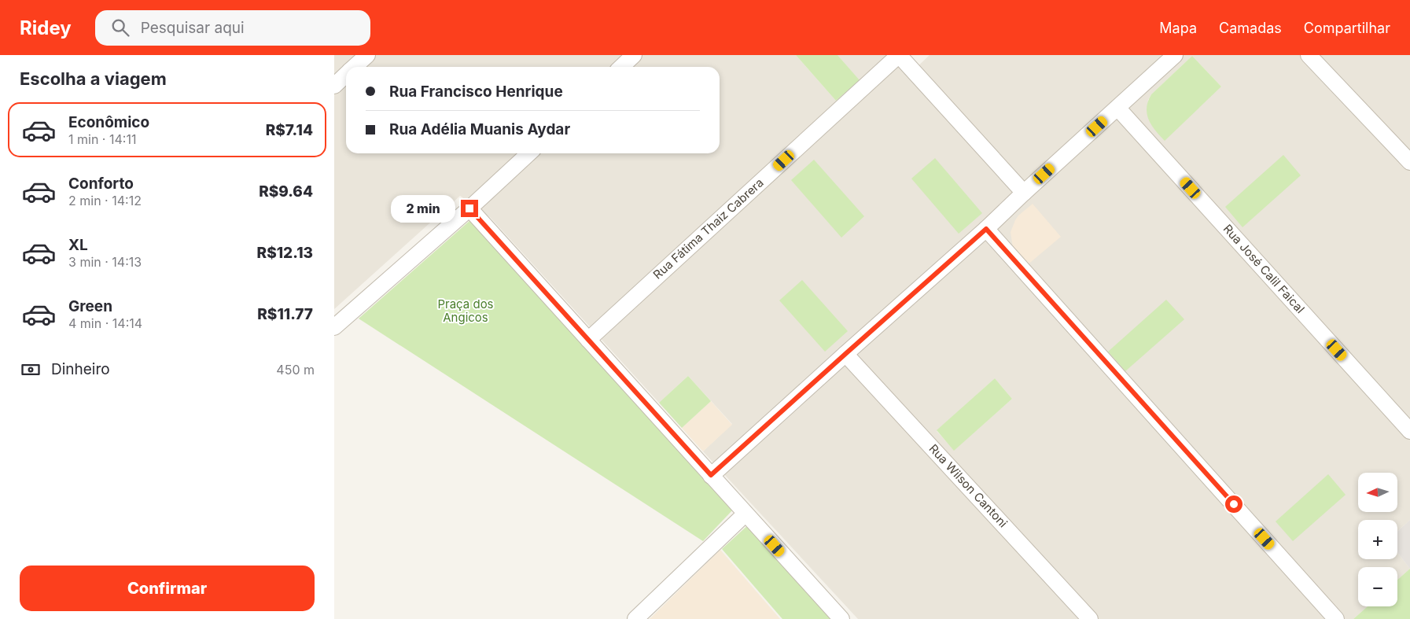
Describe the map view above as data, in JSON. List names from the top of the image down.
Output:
{
  "streets": {
    "street": ["Rua Fátima Thaiz Cabrera", "Rua José Calil Faical", "Rua Wilson Cantoni"]
  },
  "parks": ["Praça dos Angicos"],
  "north": "left",
  "page": {
    "header": "Ridey",
    "search": "Pesquisar aqui",
    "nav": ["Mapa", "Camadas", "Compartilhar"],
    "heading": "Escolha a viagem",
    "banner": ["Rua Francisco Henrique", "Rua Adélia Muanis Aydar"],
    "list": [
      {
        "name": "Econômico",
        "note": "1 min · 14:11",
        "value": "R$7.14"
      },
      {
        "name": "Conforto",
        "note": "2 min · 14:12",
        "value": "R$9.64"
      },
      {
        "name": "XL",
        "note": "3 min · 14:13",
        "value": "R$12.13"
      },
      {
        "name": "Green",
        "note": "4 min · 14:14",
        "value": "R$11.77"
      }
    ],
    "bubble": "2 min",
    "pay": ["Dinheiro", "450 m"],
    "map_buttons": ["+", "−"],
    "buttons": "Confirmar"
  }
}
